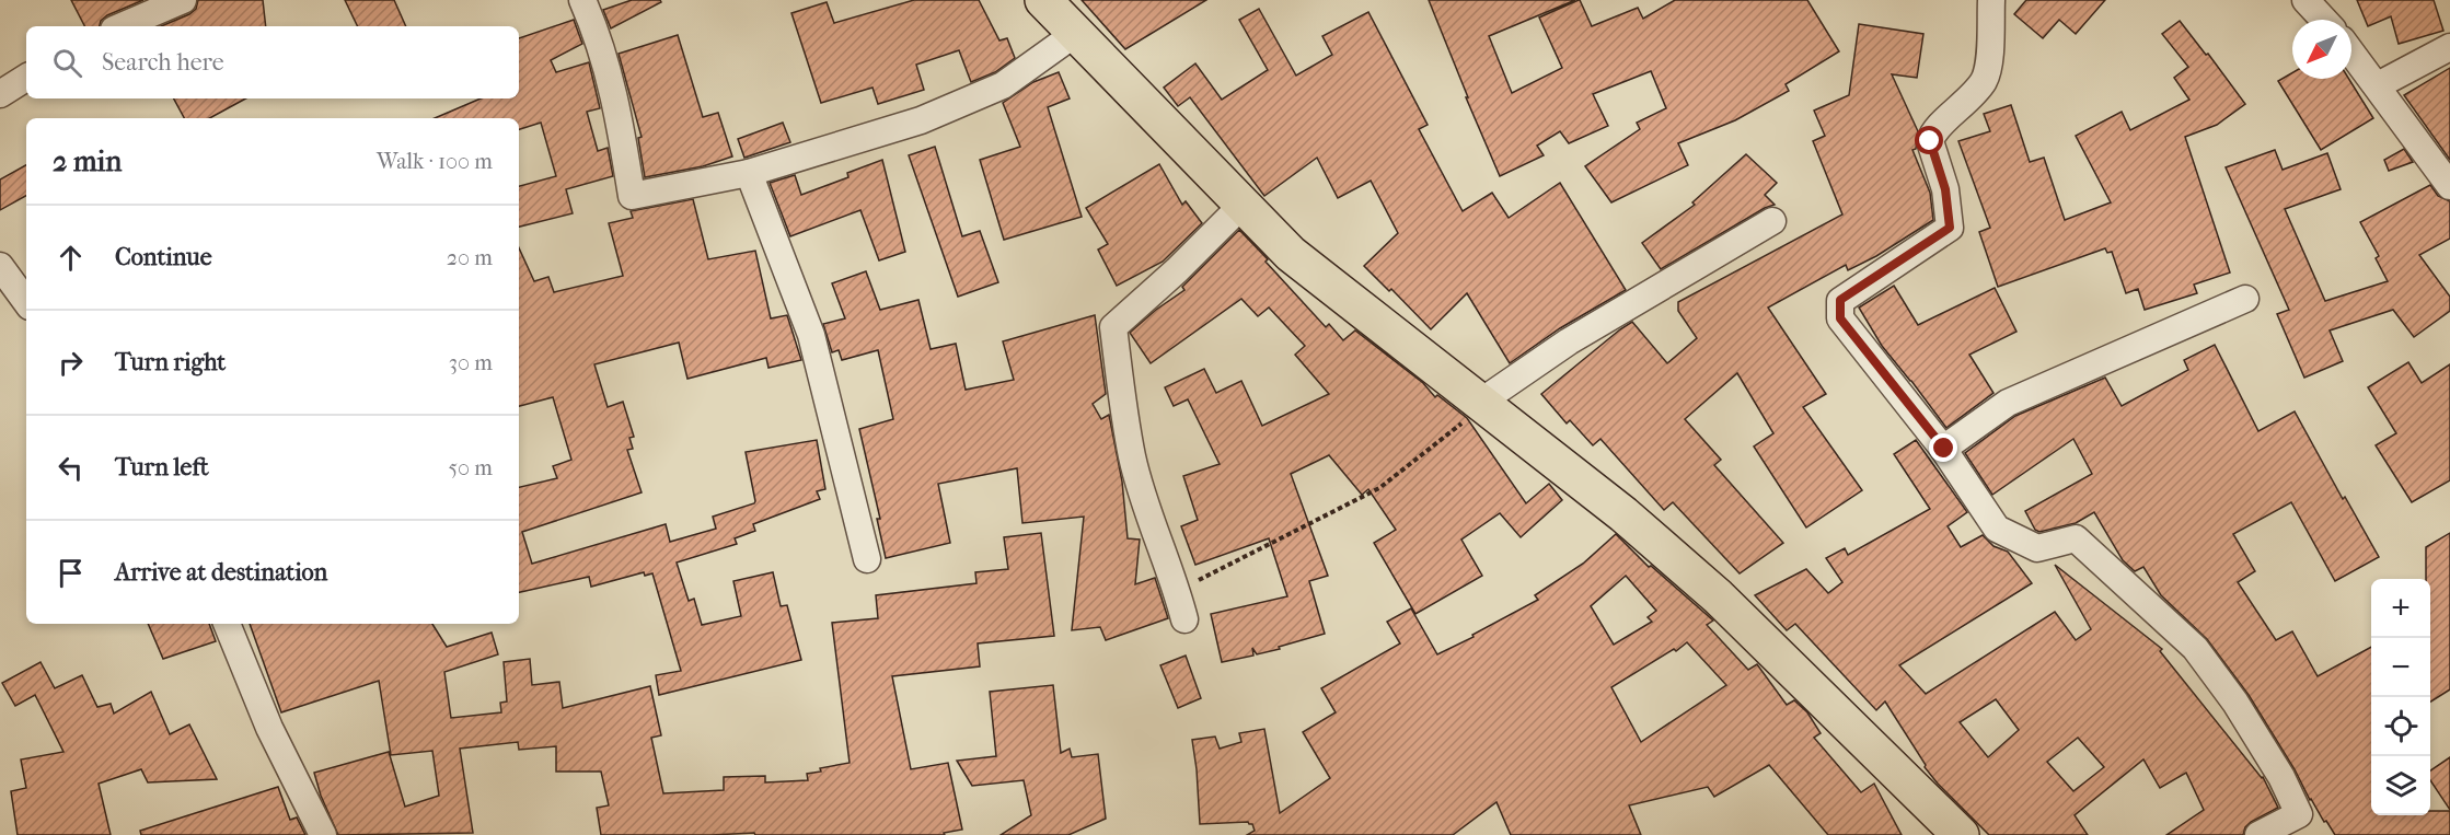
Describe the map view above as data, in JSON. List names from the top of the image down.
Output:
{
  "north": "bottom left",
  "page": {
    "search": "Search here",
    "heading": ["2 min", "Walk · 100 m"],
    "list": [
      ["Continue", "20 m"],
      ["Turn right", "30 m"],
      ["Turn left", "50 m"],
      "Arrive at destination"
    ],
    "map_buttons": ["+", "−"]
  }
}
